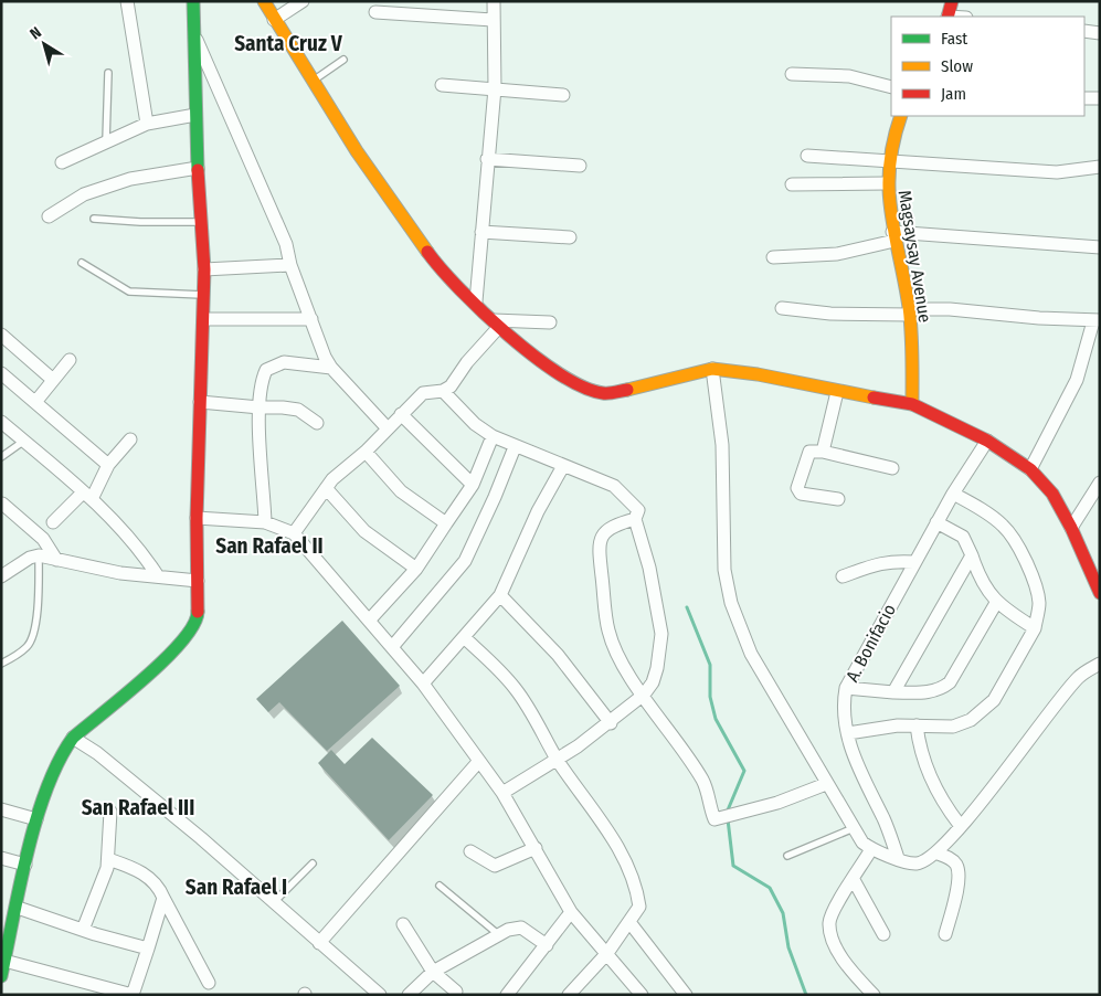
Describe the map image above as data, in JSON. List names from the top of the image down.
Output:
{
  "streets": {
    "street": ["Magsaysay Avenue", "A. Bonifacio"]
  },
  "districts": [
    "Santa Cruz V",
    "San Rafael II",
    "San Rafael III",
    "San Rafael I"
  ],
  "legend": ["Fast", "Slow", "Jam"],
  "north": "top left"
}
